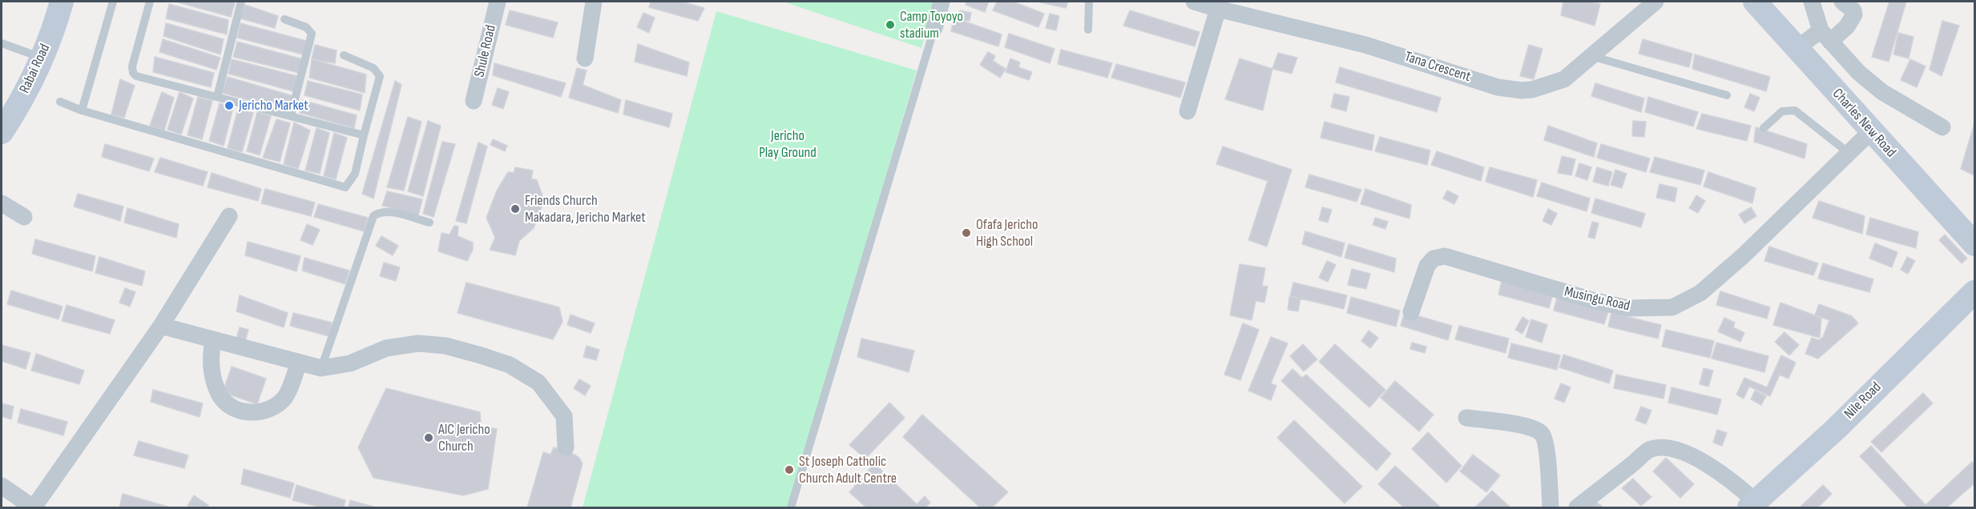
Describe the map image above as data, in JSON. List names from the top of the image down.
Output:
{
  "streets": {
    "street": [
      "Shule Road",
      "Tana Crescent",
      "Rabai Road",
      "Charles New Road",
      "Musingu Road",
      "Nile Road"
    ]
  },
  "crossings": [
    ["Charles New Road", "Musingu Road"]
  ],
  "parks": ["Jericho Play Ground"],
  "places": [
    "Camp Toyoyo stadium",
    "Jericho Market",
    "Friends Church Makadara, Jericho Market",
    "Ofafa Jericho High School",
    "AIC Jericho Church",
    "St Joseph Catholic Church Adult Centre"
  ]
}
